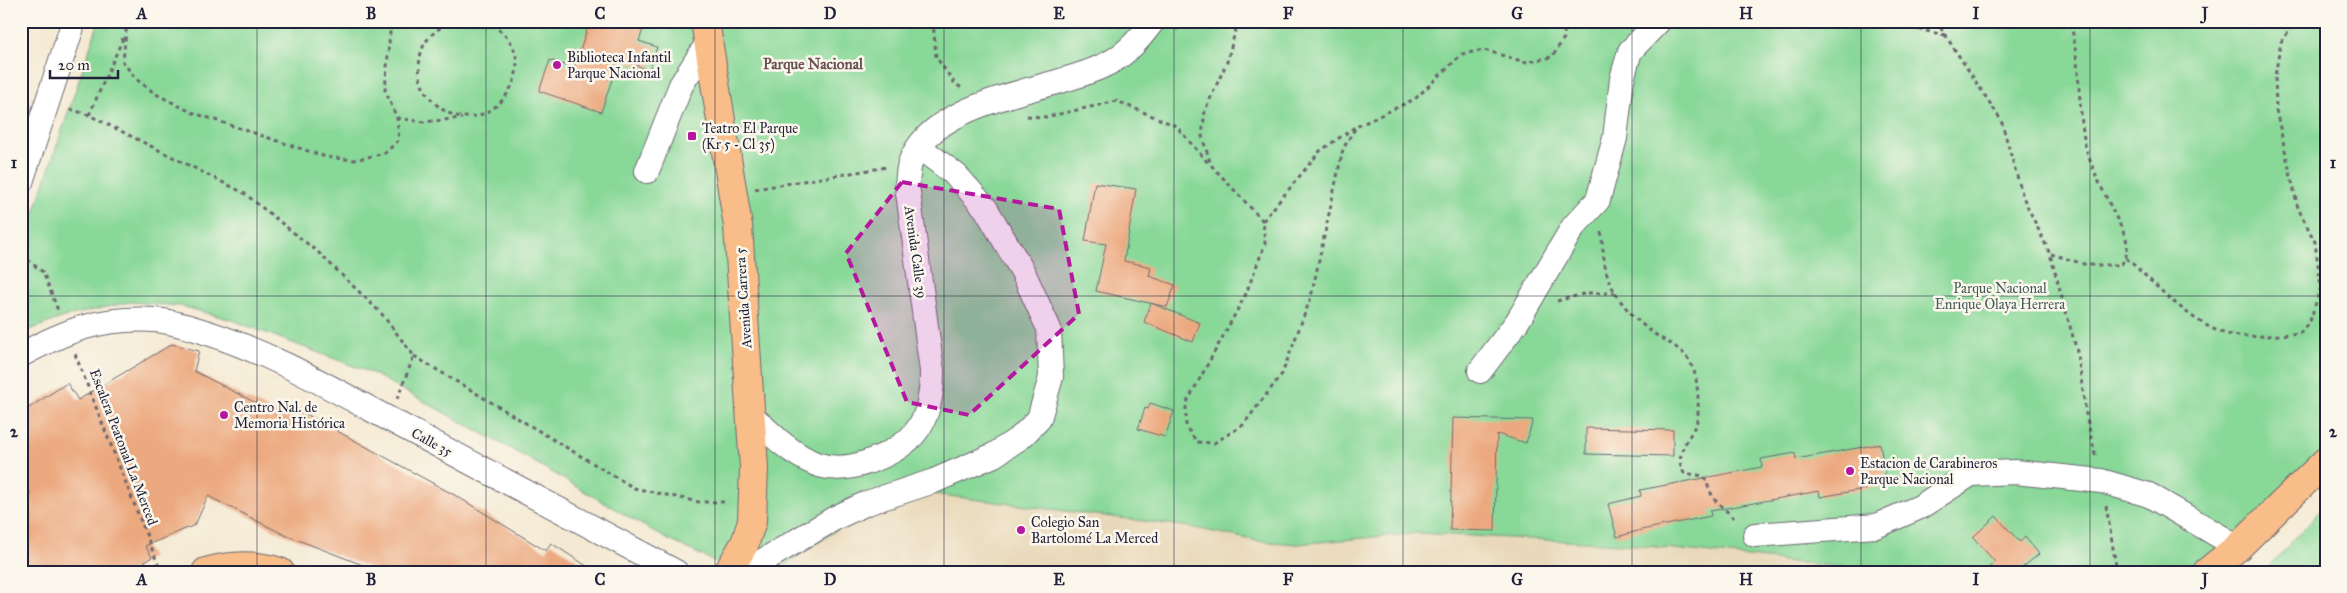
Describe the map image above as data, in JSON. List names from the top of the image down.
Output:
{
  "streets": {
    "main road": ["Avenida Carrera 5"],
    "street": ["Avenida Calle 39", "Calle 35"],
    "path": ["Escalera Peatonal La Merced"]
  },
  "crossings": [
    ["Avenida Calle 39", "Avenida Carrera 5"],
    ["Calle 35", "Escalera Peatonal La Merced"]
  ],
  "districts": ["Parque Nacional"],
  "parks": ["Parque Nacional Enrique Olaya Herrera"],
  "places": {
    "other": [
      "Biblioteca Infantil Parque Nacional",
      "Centro Nal. de Memoria Histórica",
      "Estacion de Carabineros Parque Nacional",
      "Colegio San Bartolomé La Merced"
    ],
    "transit": ["Teatro El Parque (Kr 5 - Cl 35)"]
  },
  "scale_bar": "20 m",
  "grid": {
    "columns": [
      "A",
      "B",
      "C",
      "D",
      "E",
      "F",
      "G",
      "H",
      "I",
      "J"
    ],
    "rows": ["1", "2"]
  }
}
